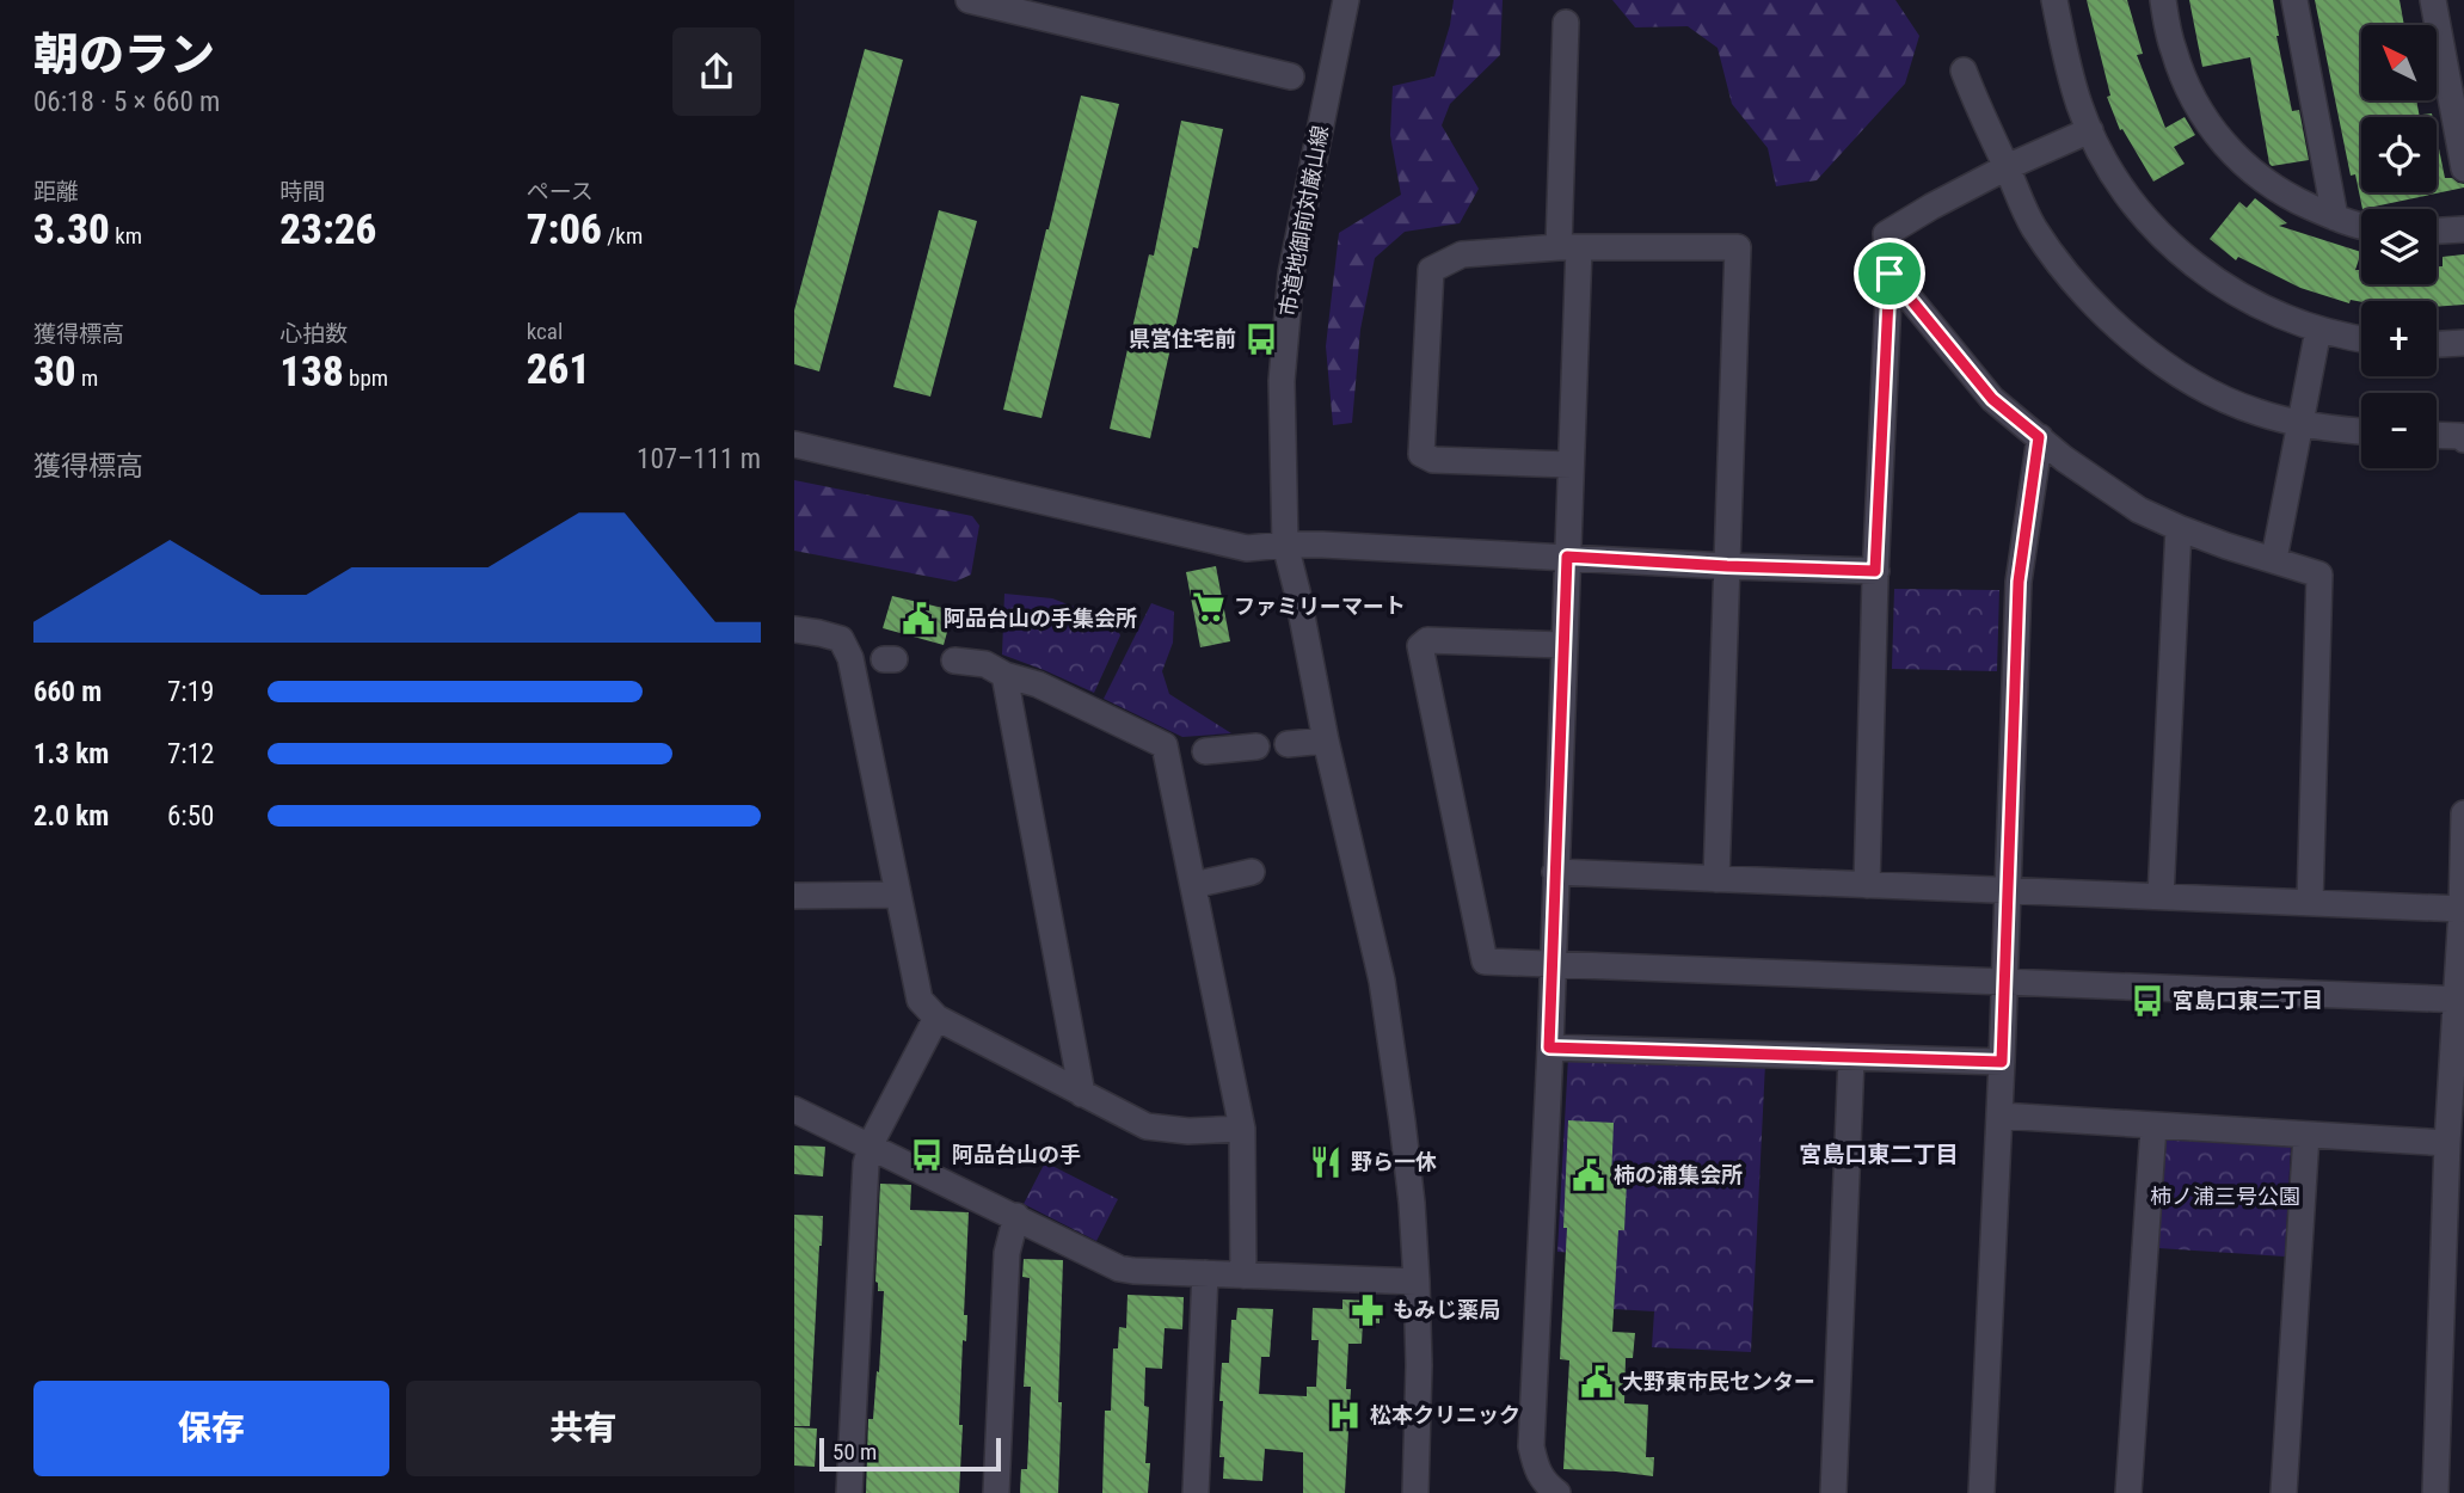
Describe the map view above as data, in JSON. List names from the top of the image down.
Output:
{
  "streets": {
    "street": ["市道地御前対厳山線"]
  },
  "districts": ["宮島口東二丁目"],
  "parks": ["柿ノ浦三号公園"],
  "places": {
    "bus stop": ["県営住宅前", "宮島口東二丁目", "阿品台山の手"],
    "supermarket": ["ファミリーマート"],
    "public building": ["阿品台山の手集会所", "柿の浦集会所", "大野東市民センター"],
    "restaurant": ["野ら一休"],
    "pharmacy": ["もみじ薬局"],
    "hospital": ["松本クリニック"]
  },
  "scale_bar": "50 m",
  "north": "top left",
  "page": {
    "heading": ["朝のラン", "06:18 · 5 × 660 m"],
    "map_buttons": ["+", "−"],
    "stats": [
      ["距離", "3.30 km"],
      ["時間", "23:26"],
      ["ペース", "7:06 /km"],
      ["獲得標高", "30 m"],
      ["心拍数", "138 bpm"],
      ["kcal", "261"]
    ],
    "chart": ["獲得標高", "107–111 m"],
    "list": [
      {
        "name": "660 m",
        "note": "7:19"
      },
      {
        "name": "1.3 km",
        "note": "7:12"
      },
      {
        "name": "2.0 km",
        "note": "6:50"
      }
    ],
    "buttons": ["保存", "共有"],
    "scale": "50 m"
  }
}
